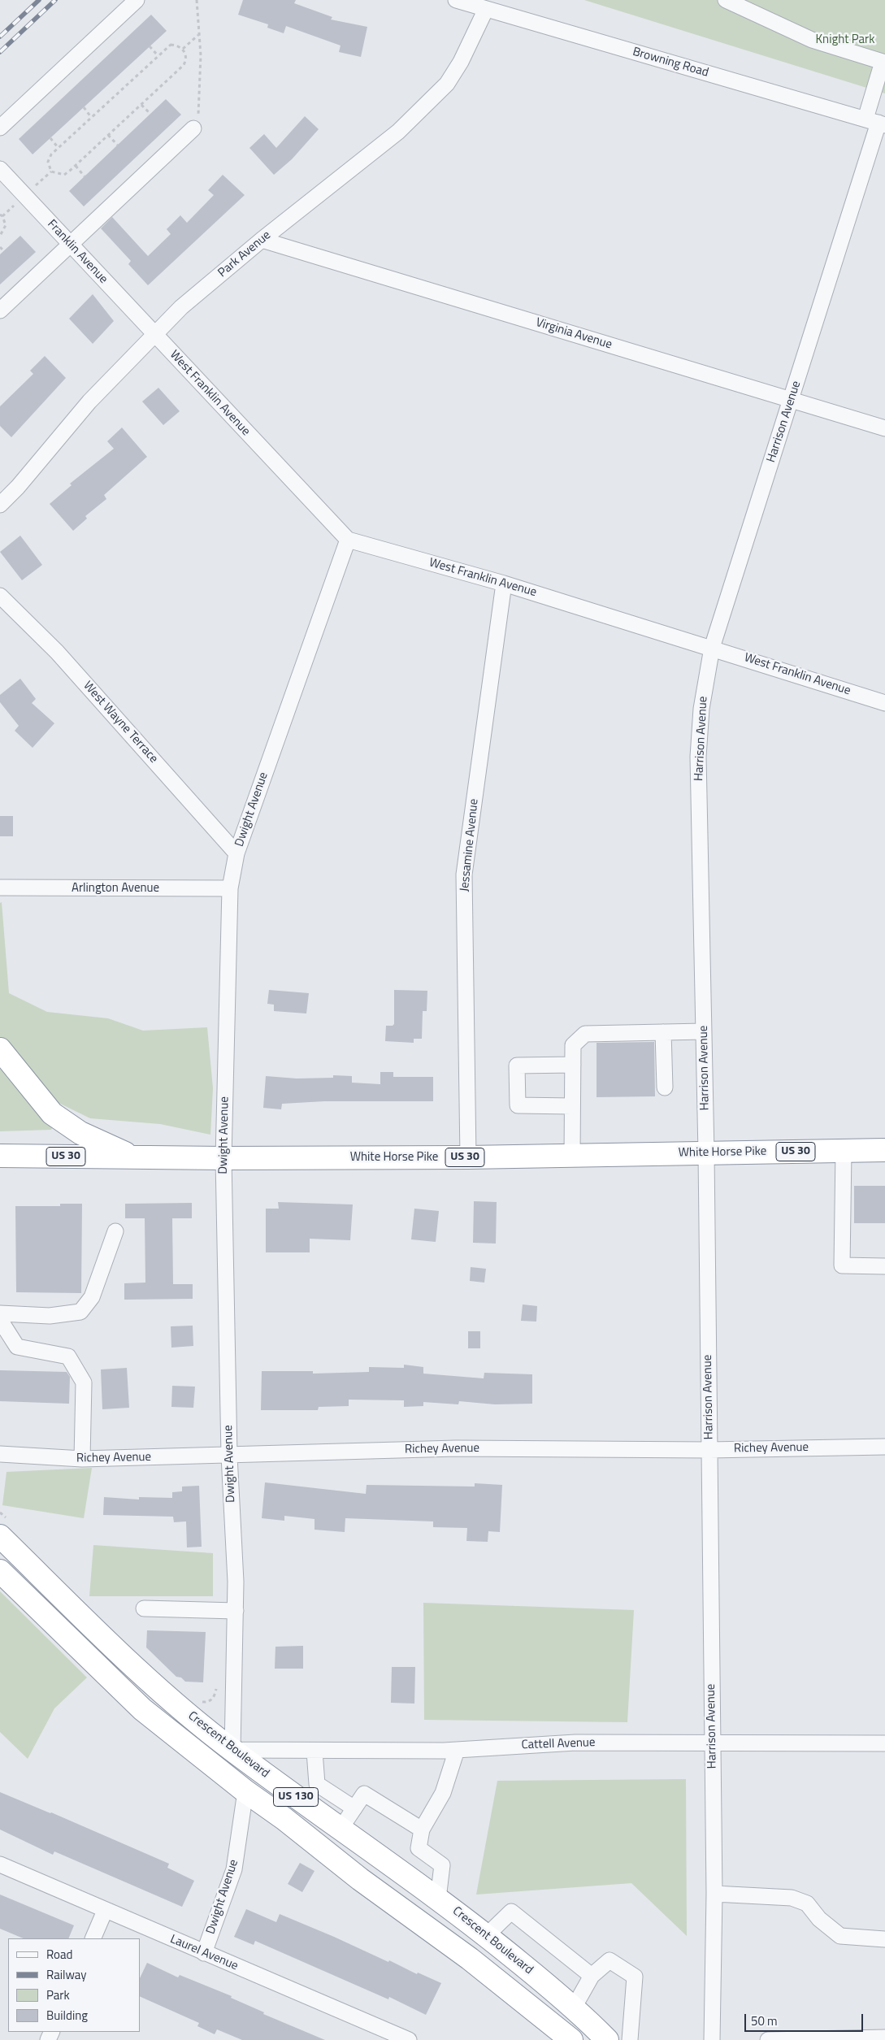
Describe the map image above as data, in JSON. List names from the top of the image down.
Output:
{
  "streets": {
    "highway": [
      "US 30",
      "White Horse Pike",
      "Crescent Boulevard",
      "US 130"
    ],
    "street": [
      "Browning Road",
      "Franklin Avenue",
      "Park Avenue",
      "Virginia Avenue",
      "West Franklin Avenue",
      "Harrison Avenue",
      "West Wayne Terrace",
      "Dwight Avenue",
      "Jessamine Avenue",
      "Arlington Avenue",
      "Richey Avenue",
      "Cattell Avenue",
      "Laurel Avenue"
    ]
  },
  "crossings": [
    ["Browning Road", "Park Avenue"],
    ["Browning Road", "Harrison Avenue"],
    ["Franklin Avenue", "Park Avenue"],
    ["Franklin Avenue", "West Franklin Avenue"],
    ["Park Avenue", "Virginia Avenue"],
    ["Park Avenue", "West Franklin Avenue"],
    ["Virginia Avenue", "Harrison Avenue"],
    ["West Franklin Avenue", "Harrison Avenue"],
    ["West Franklin Avenue", "Dwight Avenue"],
    ["West Franklin Avenue", "Jessamine Avenue"],
    ["Harrison Avenue", "White Horse Pike"],
    ["Harrison Avenue", "Richey Avenue"],
    ["Harrison Avenue", "Cattell Avenue"],
    ["West Wayne Terrace", "Dwight Avenue"],
    ["Dwight Avenue", "Arlington Avenue"],
    ["Dwight Avenue", "White Horse Pike"],
    ["Dwight Avenue", "Richey Avenue"],
    ["Dwight Avenue", "Cattell Avenue"],
    ["Dwight Avenue", "Crescent Boulevard"],
    ["Dwight Avenue", "US 130"],
    ["Dwight Avenue", "Laurel Avenue"],
    ["Jessamine Avenue", "White Horse Pike"],
    ["Cattell Avenue", "Crescent Boulevard"]
  ],
  "parks": ["Knight Park"],
  "legend": [
    "Road",
    "Railway",
    "Park",
    "Building"
  ],
  "scale_bar": "50 m"
}
